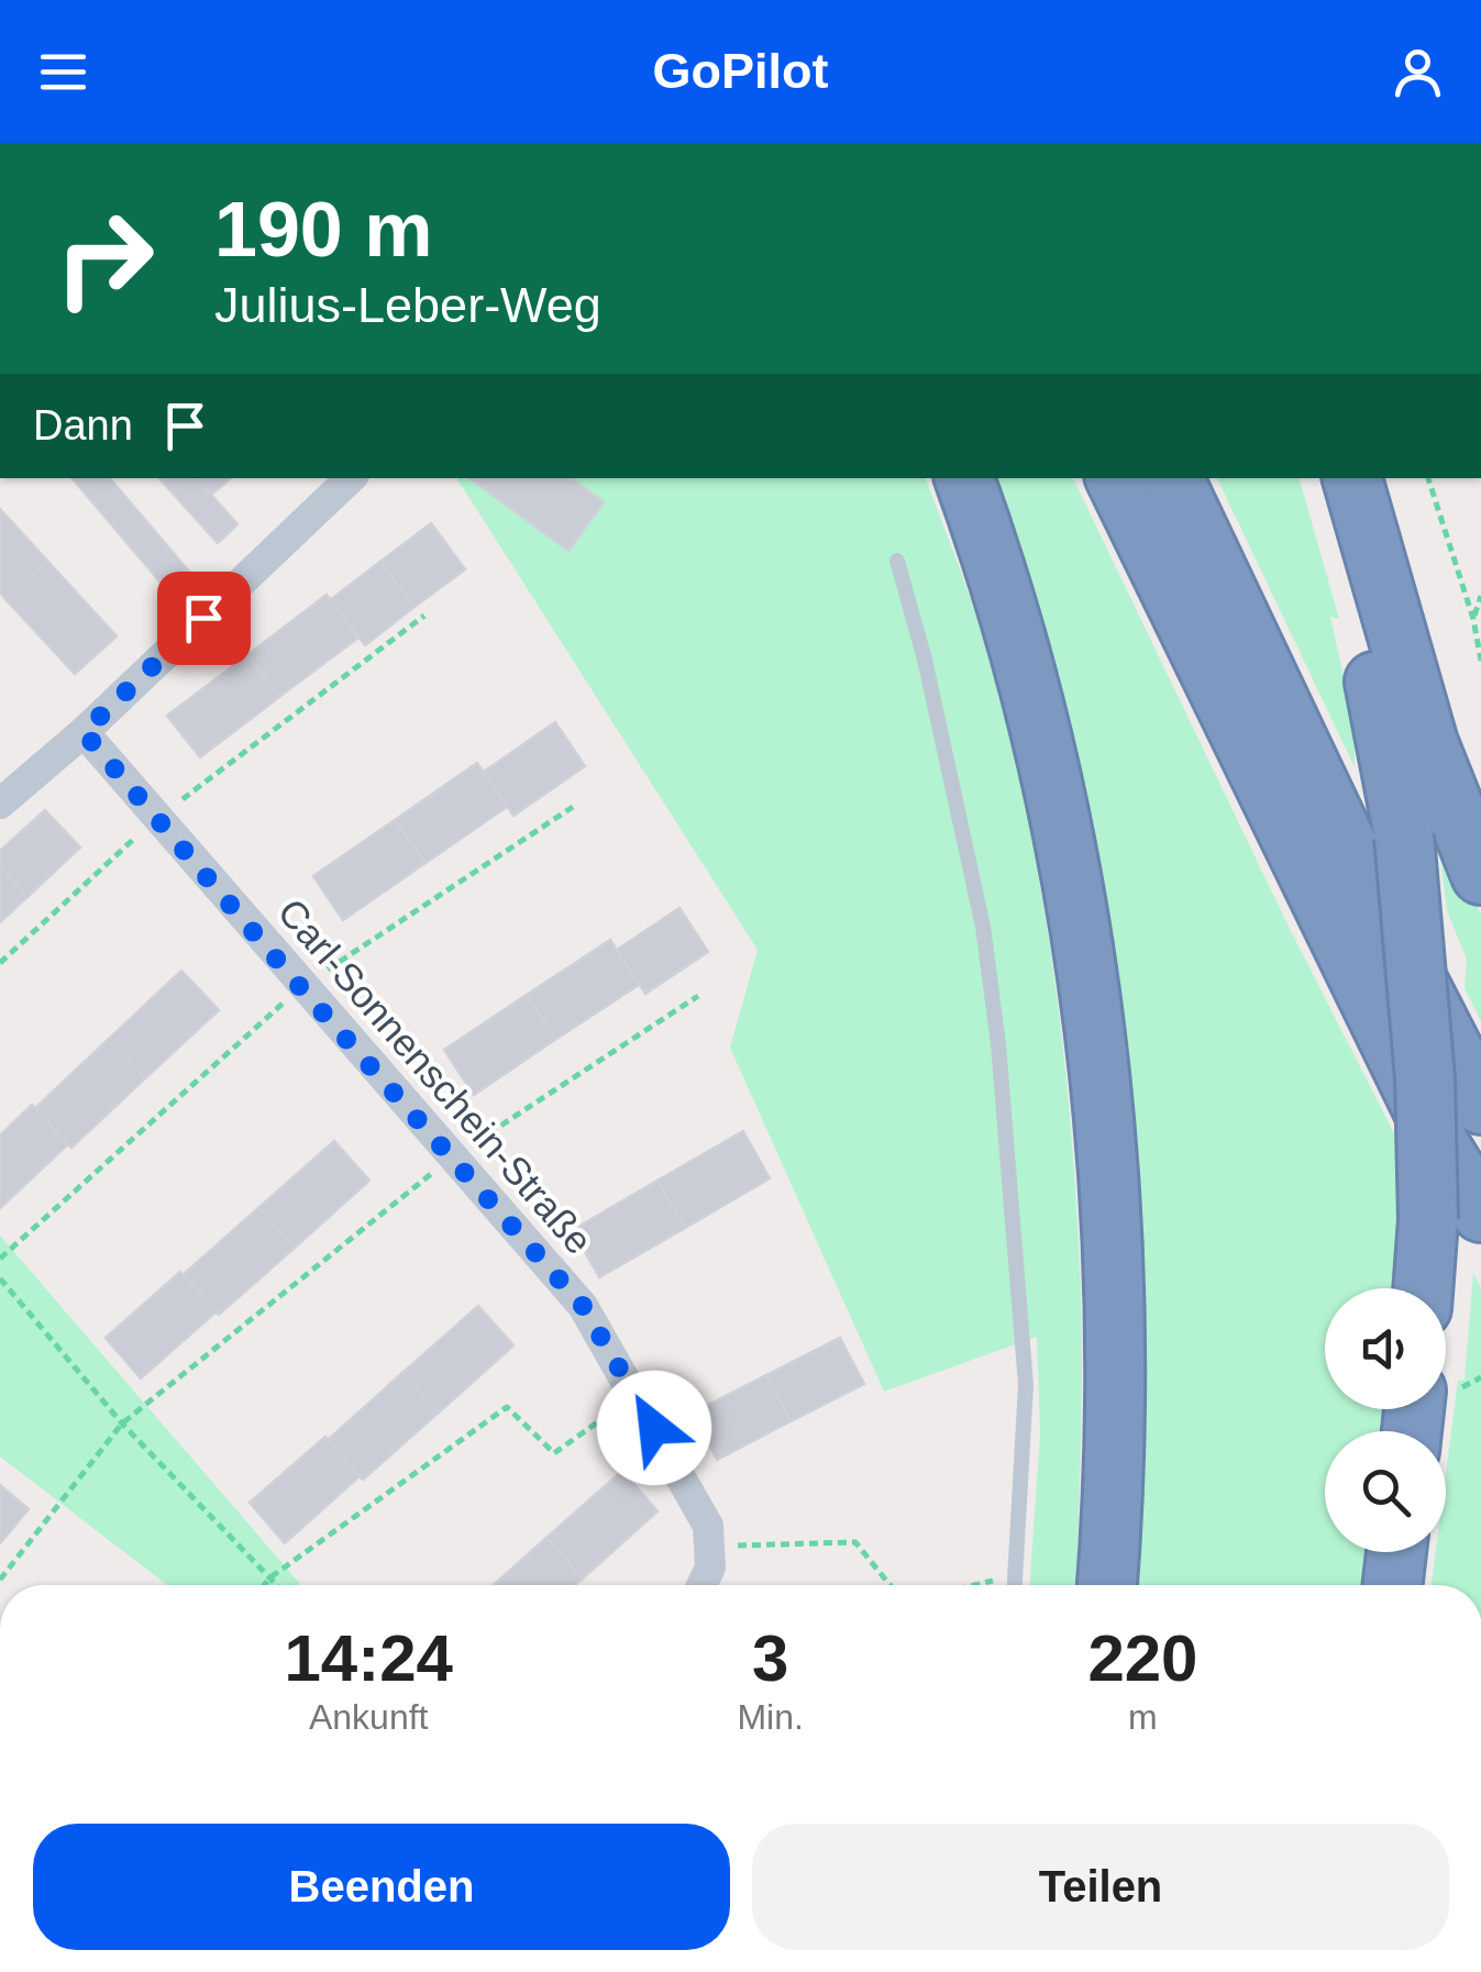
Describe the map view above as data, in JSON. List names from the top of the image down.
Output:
{
  "streets": {
    "street": ["Carl-Sonnenschein-Straße"]
  },
  "page": {
    "header": "GoPilot",
    "turn": ["190 m", "Julius-Leber-Weg"],
    "then": "Dann",
    "eta": [
      "14:24",
      "Ankunft",
      "3",
      "Min.",
      "220",
      "m"
    ],
    "buttons": ["Beenden", "Teilen"]
  }
}
